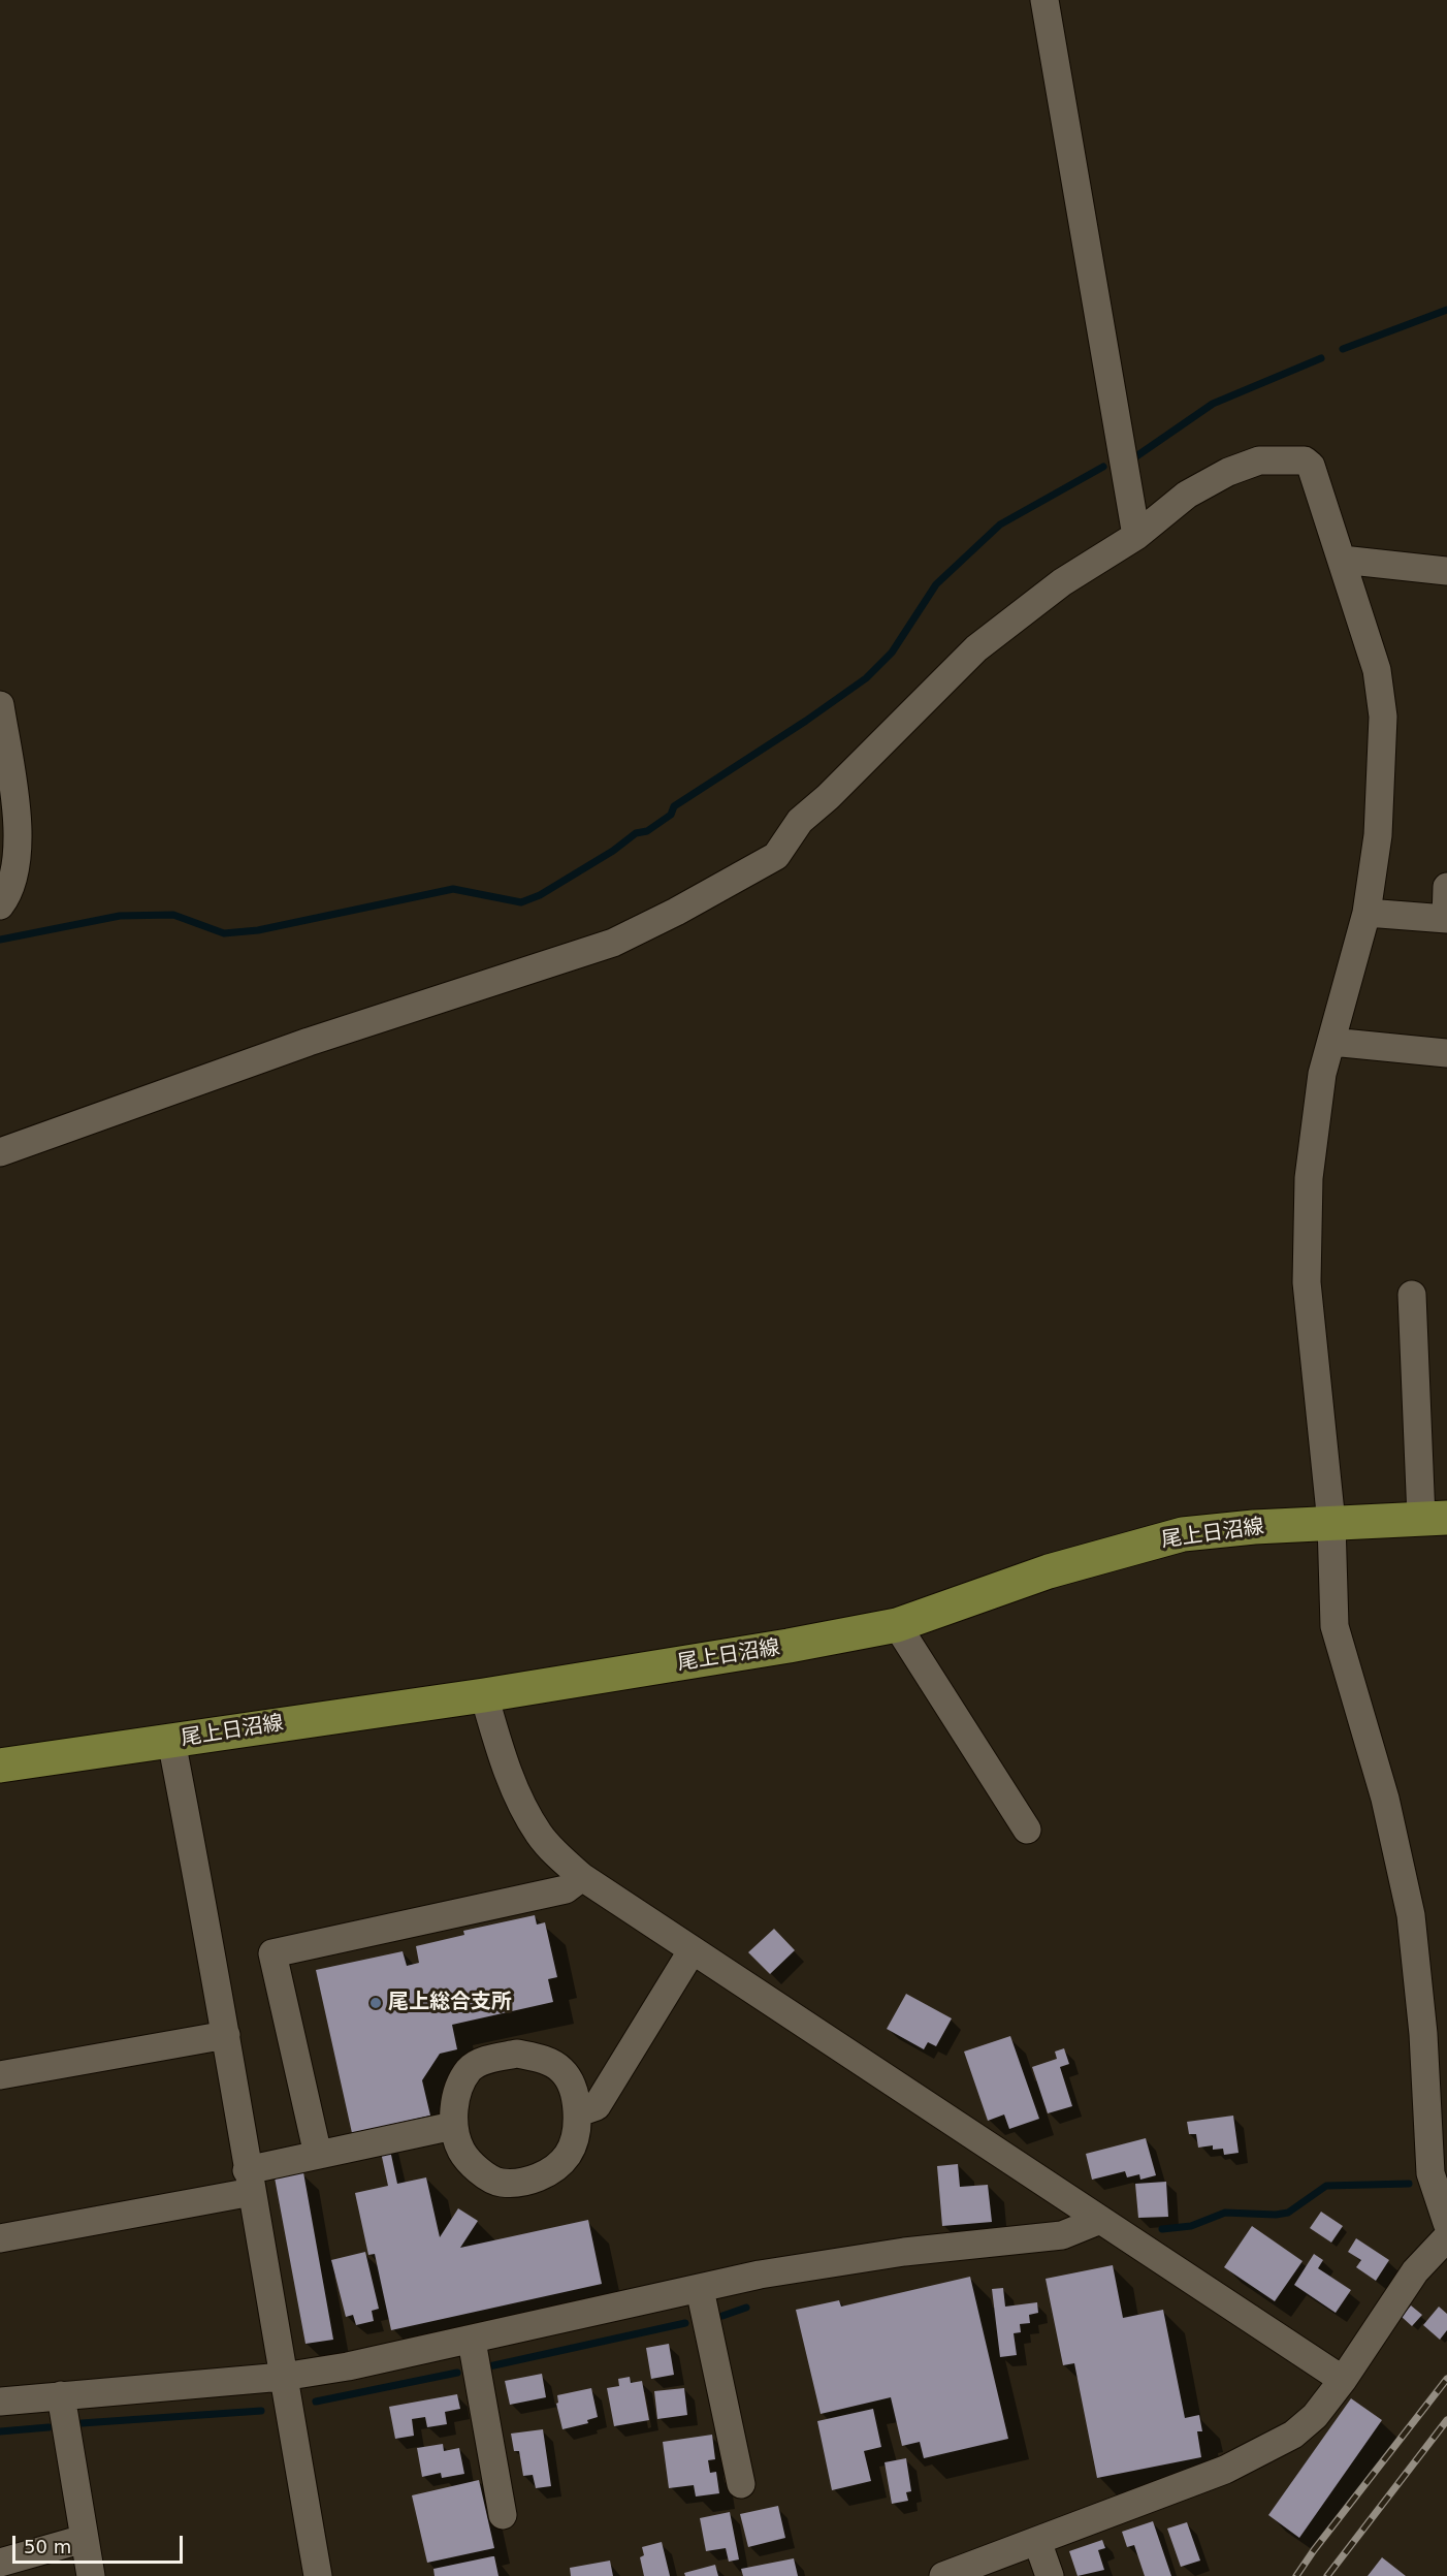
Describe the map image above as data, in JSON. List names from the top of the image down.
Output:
{
  "streets": {
    "main road": ["尾上日沼線"]
  },
  "places": ["尾上総合支所"],
  "scale_bar": "50 m"
}
